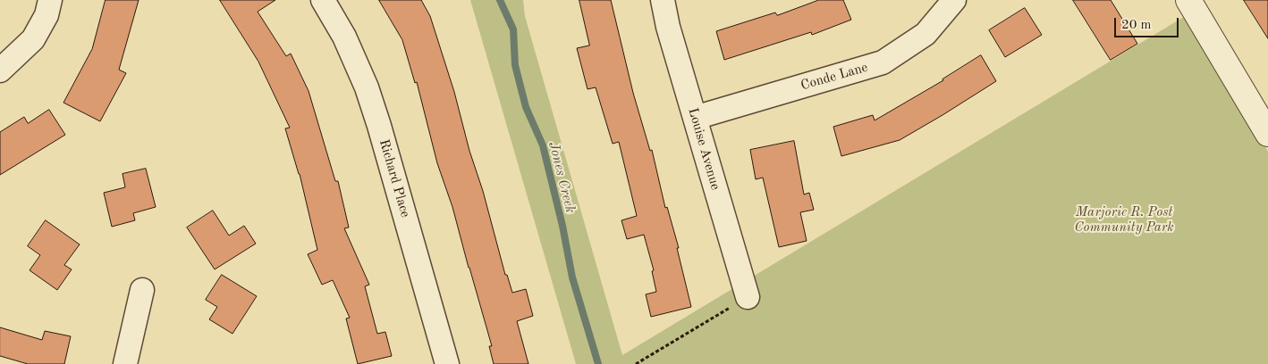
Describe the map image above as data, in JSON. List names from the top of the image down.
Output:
{
  "streets": {
    "street": ["Conde Lane", "Louise Avenue", "Richard Place"]
  },
  "crossings": [
    ["Conde Lane", "Louise Avenue"]
  ],
  "water": ["Jones Creek"],
  "parks": ["Marjorie R. Post Community Park"],
  "scale_bar": "20 m"
}
